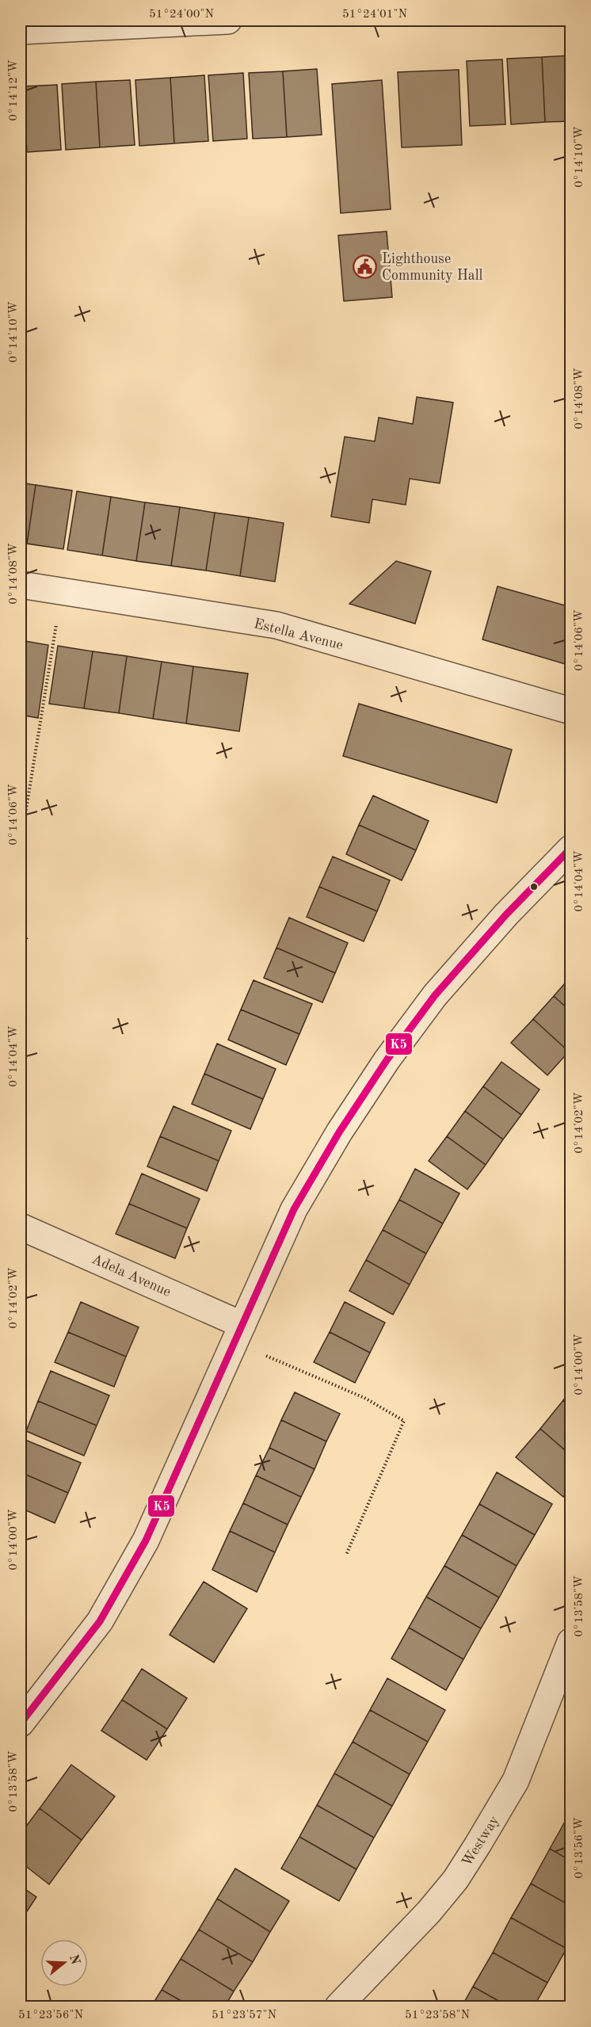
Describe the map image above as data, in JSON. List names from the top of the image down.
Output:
{
  "streets": {
    "street": ["Estella Avenue", "Adela Avenue", "Westway"]
  },
  "places": {
    "public building": ["Lighthouse Community Hall"]
  },
  "lines": ["transit line K5"],
  "north": "right",
  "coordinates": [
    "51°24'00\"N",
    "51°24'01\"N",
    "0°14'12\"W",
    "0°14'10\"W",
    "0°14'08\"W",
    "0°14'06\"W",
    "0°14'04\"W",
    "0°14'02\"W",
    "0°14'00\"W",
    "0°13'58\"W",
    "0°13'56\"W",
    "51°23'56\"N",
    "51°23'57\"N",
    "51°23'58\"N"
  ]
}
